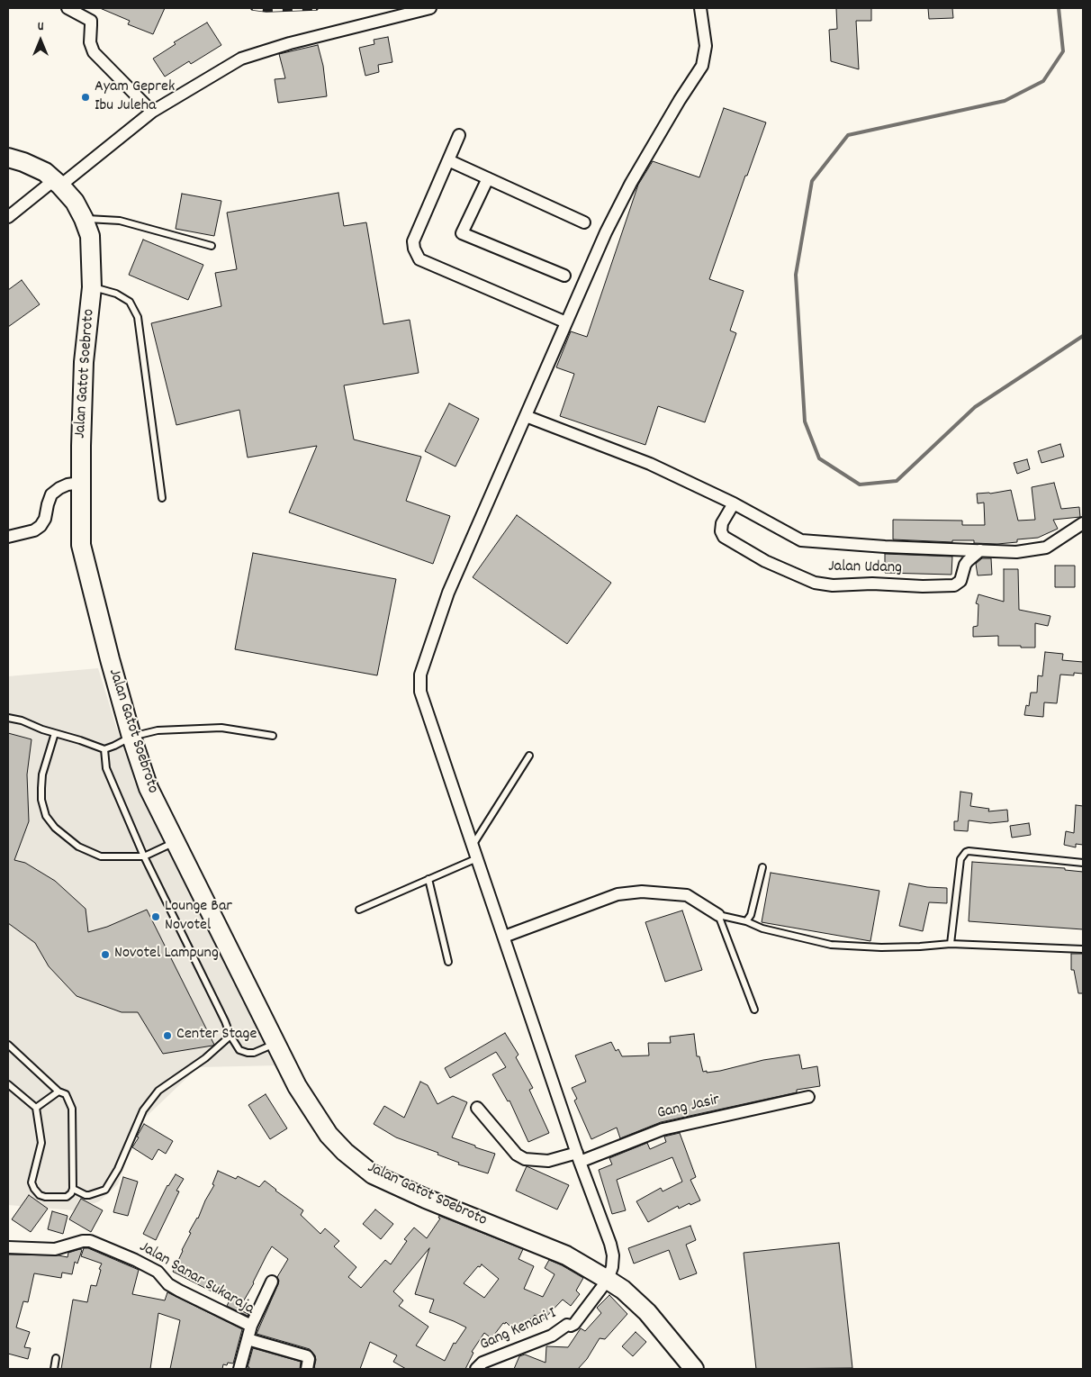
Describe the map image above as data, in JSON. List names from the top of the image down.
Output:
{
  "streets": {
    "main road": ["Jalan Gatot Soebroto"],
    "street": [
      "Jalan Udang",
      "Gang Jasir",
      "Jalan Sanar Sukaraja",
      "Gang Kenari I"
    ]
  },
  "crossings": [
    ["Jalan Gatot Soebroto", "Gang Kenari I"]
  ],
  "places": [
    "Ayam Geprek Ibu Juleha",
    "Lounge Bar Novotel",
    "Novotel Lampung",
    "Center Stage"
  ],
  "north": "top"
}
